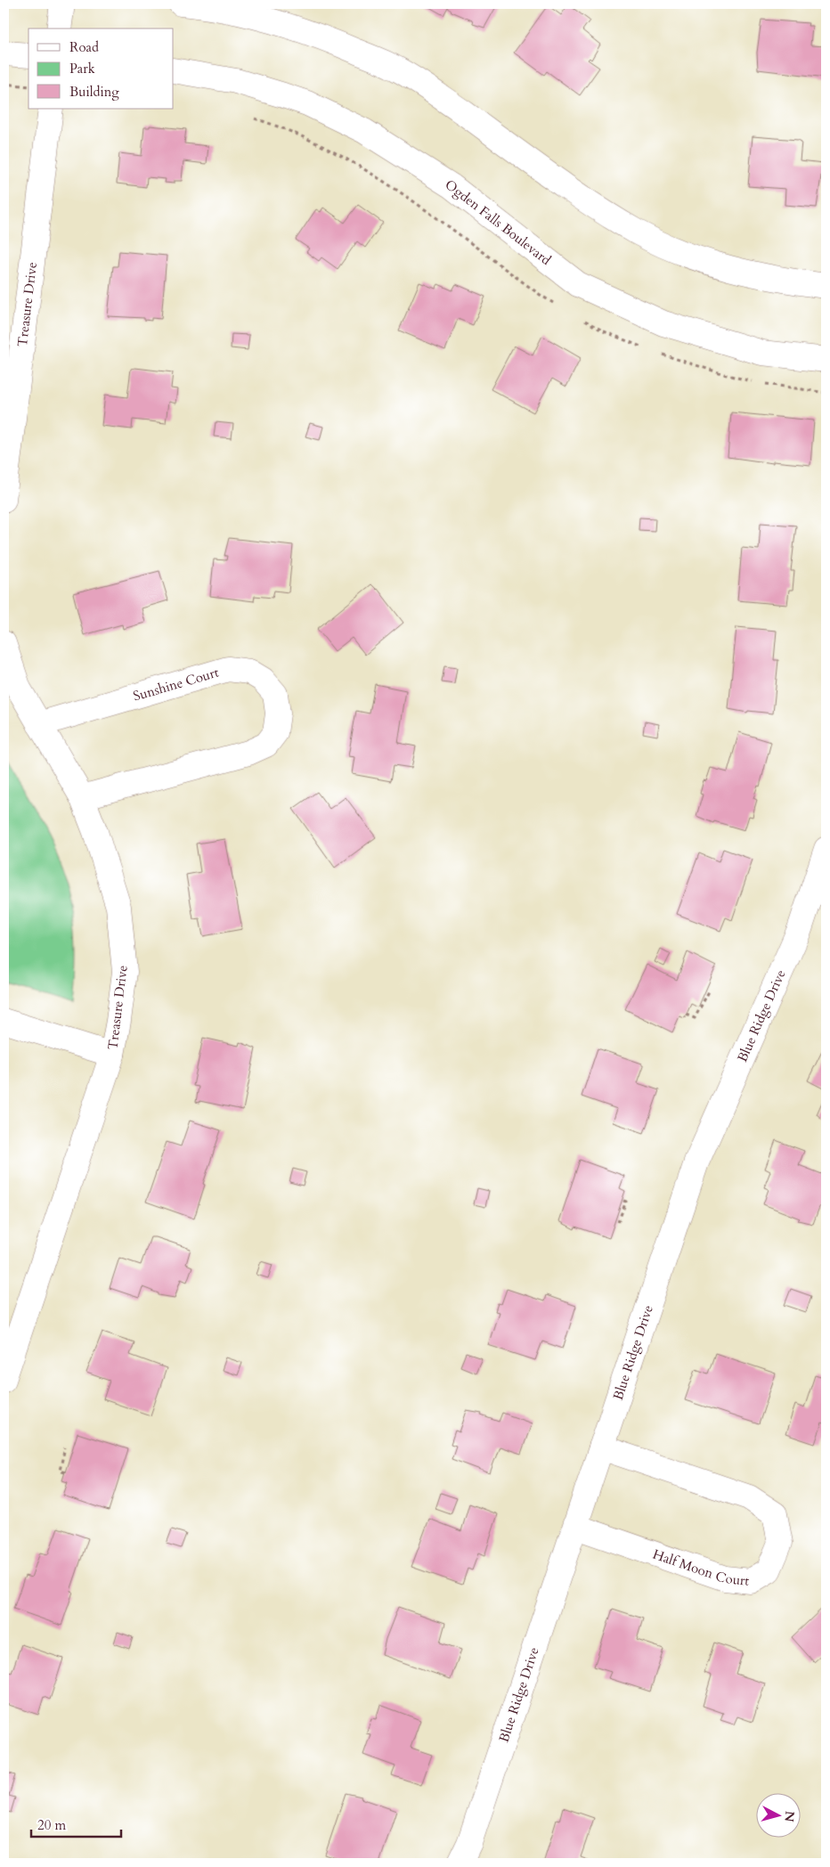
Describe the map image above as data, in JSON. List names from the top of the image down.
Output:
{
  "streets": {
    "street": [
      "Ogden Falls Boulevard",
      "Treasure Drive",
      "Sunshine Court",
      "Blue Ridge Drive",
      "Half Moon Court"
    ]
  },
  "crossings": [
    ["Treasure Drive", "Sunshine Court"],
    ["Blue Ridge Drive", "Half Moon Court"]
  ],
  "legend": ["Road", "Park", "Building"],
  "scale_bar": "20 m",
  "north": "right"
}
